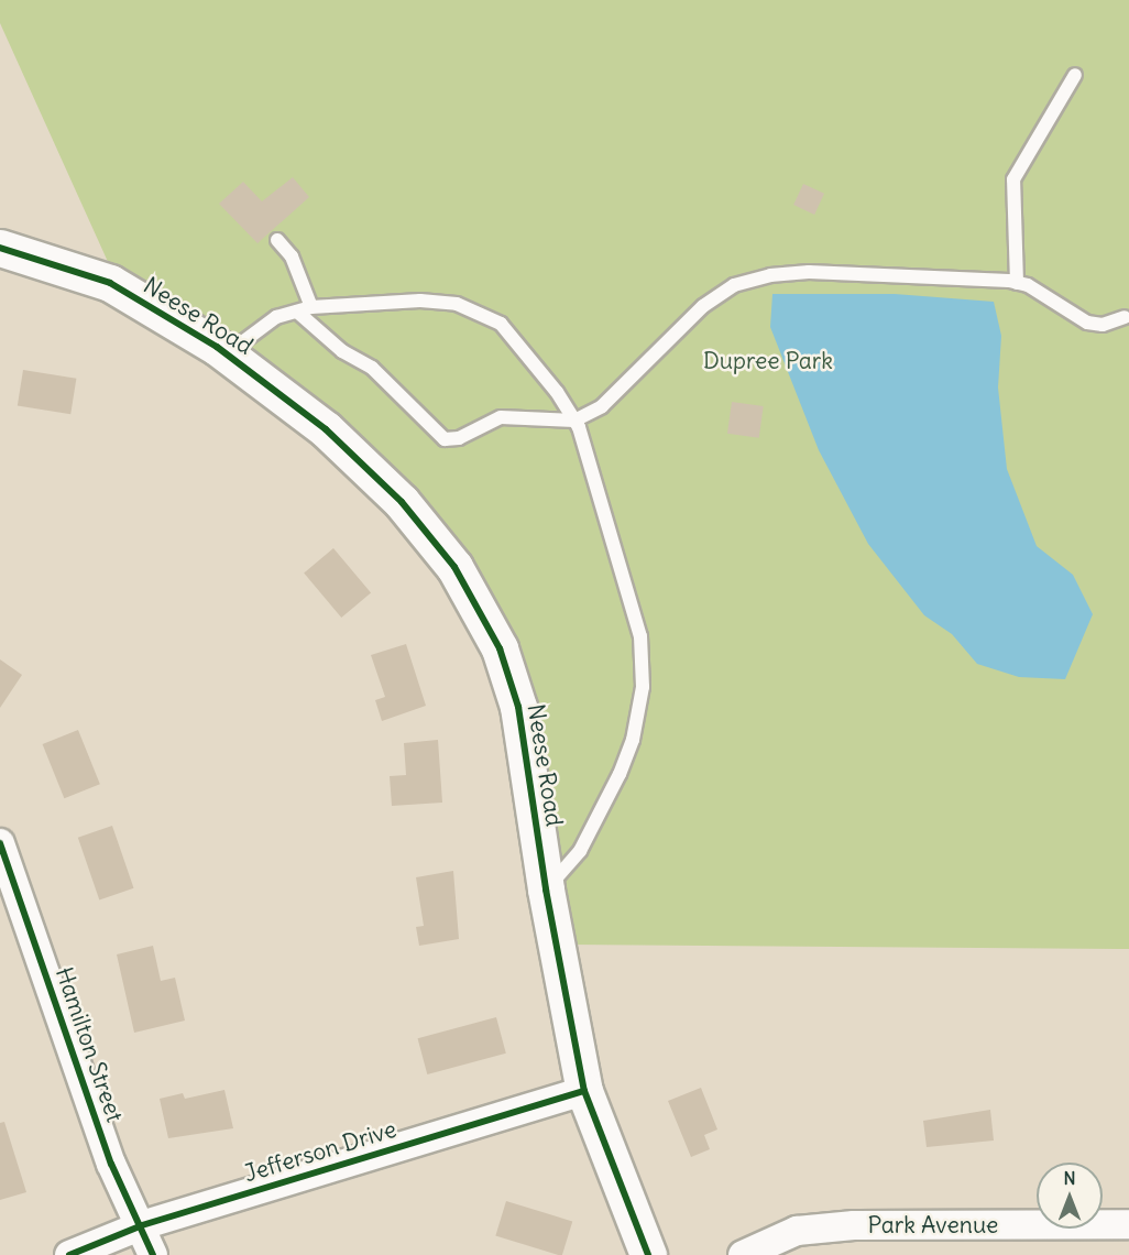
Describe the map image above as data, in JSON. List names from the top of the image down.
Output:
{
  "streets": {
    "street": [
      "Neese Road",
      "Hamilton Street",
      "Jefferson Drive",
      "Park Avenue"
    ]
  },
  "crossings": [
    ["Neese Road", "Jefferson Drive"],
    ["Hamilton Street", "Jefferson Drive"]
  ],
  "parks": ["Dupree Park"],
  "north": "top"
}
